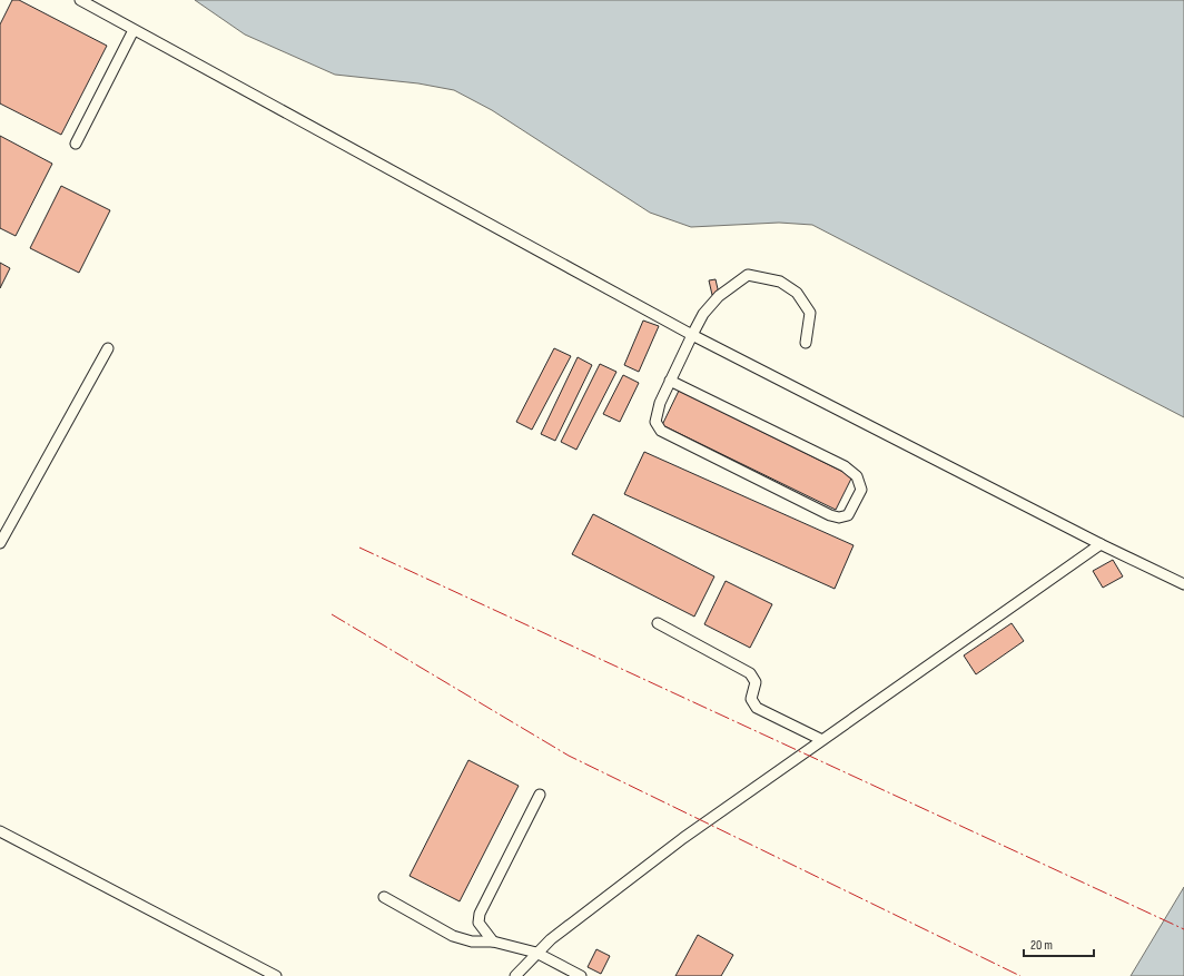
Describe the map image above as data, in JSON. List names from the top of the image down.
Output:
{
  "scale_bar": "20 m"
}
